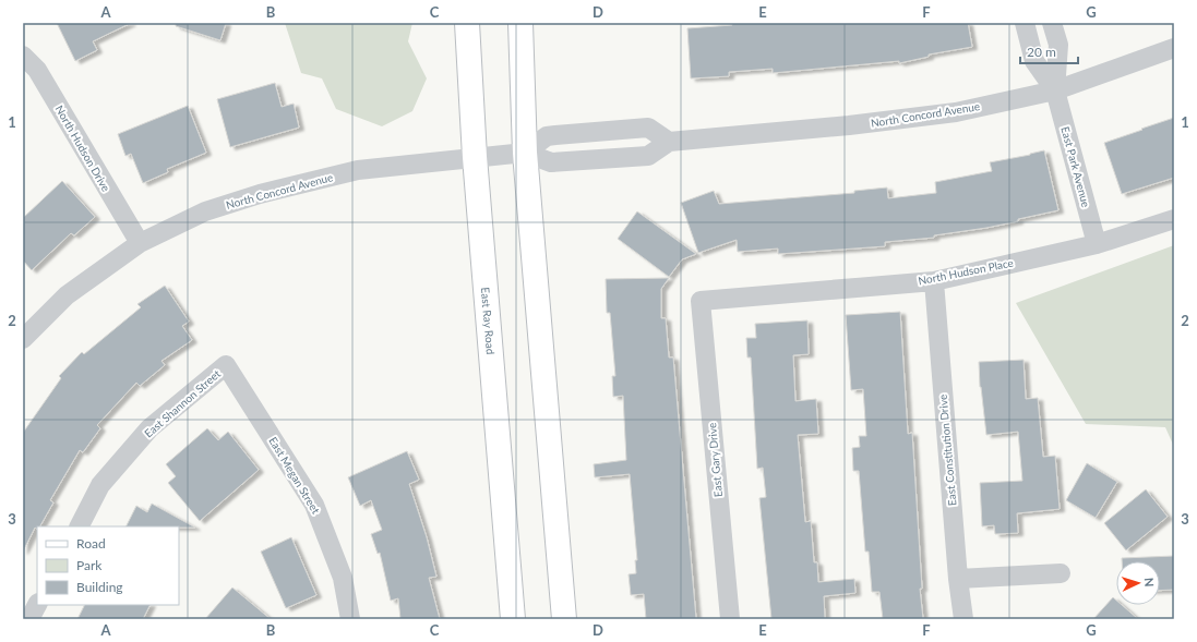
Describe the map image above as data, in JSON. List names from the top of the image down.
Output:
{
  "streets": {
    "main road": ["East Ray Road"],
    "street": [
      "North Concord Avenue",
      "North Hudson Drive",
      "East Park Avenue",
      "North Hudson Place",
      "East Shannon Street",
      "East Constitution Drive",
      "East Gary Drive",
      "East Megan Street"
    ]
  },
  "crossings": [
    ["North Concord Avenue", "North Hudson Drive"],
    ["North Concord Avenue", "East Park Avenue"],
    ["North Concord Avenue", "East Ray Road"],
    ["East Park Avenue", "North Hudson Place"],
    ["North Hudson Place", "East Constitution Drive"],
    ["North Hudson Place", "East Gary Drive"],
    ["East Shannon Street", "East Megan Street"]
  ],
  "legend": ["Road", "Park", "Building"],
  "scale_bar": "20 m",
  "north": "right",
  "grid": {
    "columns": [
      "A",
      "B",
      "C",
      "D",
      "E",
      "F",
      "G"
    ],
    "rows": ["1", "2", "3"]
  }
}
